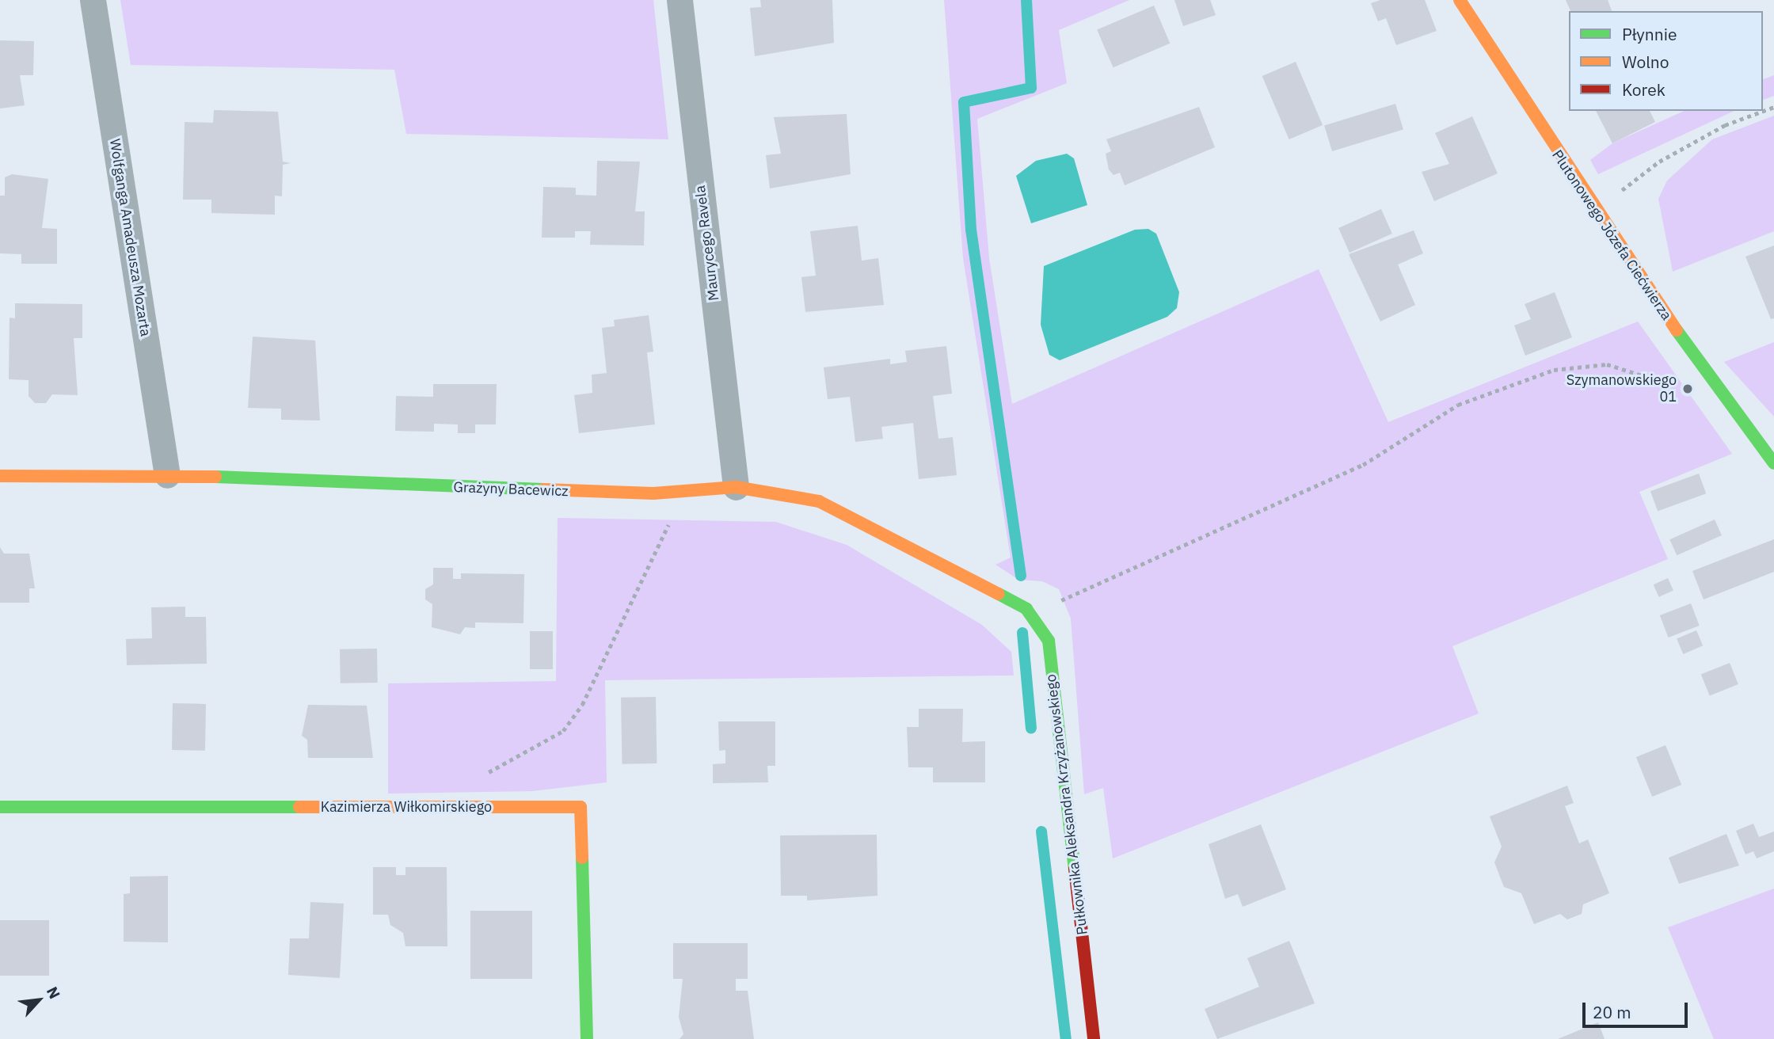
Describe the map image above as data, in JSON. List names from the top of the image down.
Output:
{
  "streets": {
    "street": [
      "Plutonowego Józefa Ciećwierza",
      "Wolfganga Amadeusza Mozarta",
      "Maurycego Ravela",
      "Grażyny Bacewicz",
      "Pułkownika Aleksandra Krzyżanowskiego",
      "Kazimierza Wiłkomirskiego"
    ]
  },
  "crossings": [
    ["Wolfganga Amadeusza Mozarta", "Grażyny Bacewicz"],
    ["Maurycego Ravela", "Grażyny Bacewicz"],
    ["Grażyny Bacewicz", "Pułkownika Aleksandra Krzyżanowskiego"]
  ],
  "places": ["Szymanowskiego 01"],
  "legend": ["Płynnie", "Wolno", "Korek"],
  "scale_bar": "20 m",
  "north": "top right"
}
